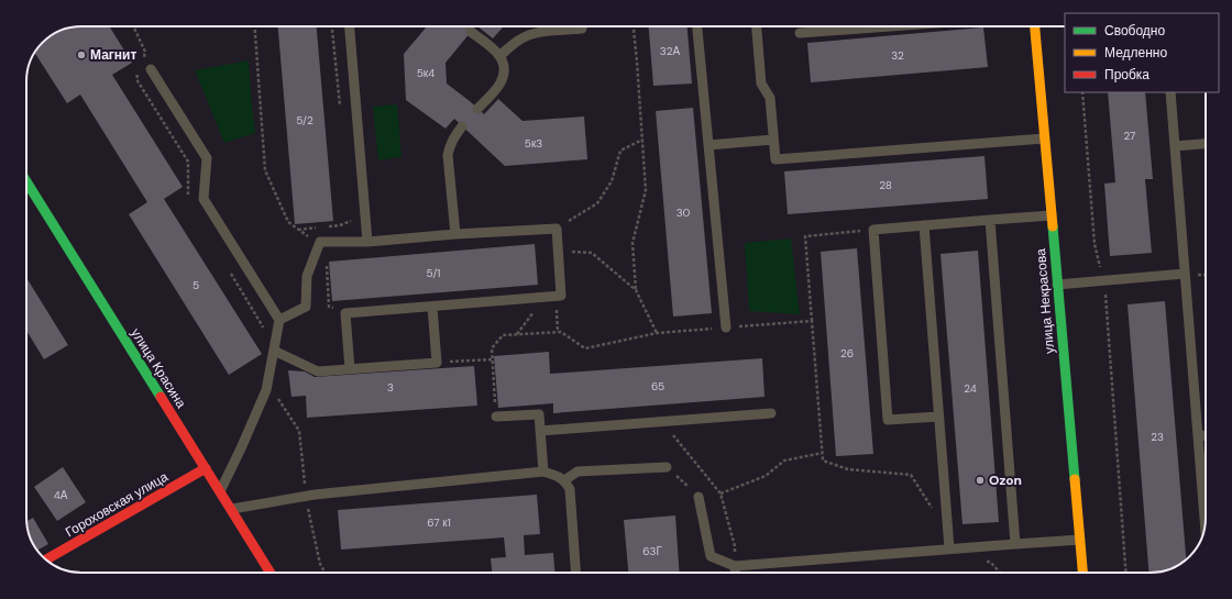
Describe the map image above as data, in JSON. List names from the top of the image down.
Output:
{
  "streets": {
    "street": ["улица Некрасова", "улица Красина", "Гороховская улица"]
  },
  "crossings": [
    ["улица Красина", "Гороховская улица"]
  ],
  "places": ["Магнит", "Ozon"],
  "house_numbers": [
    "32А",
    "32",
    "5к4",
    "5/2",
    "27",
    "5к3",
    "28",
    "30",
    "5/1",
    "5",
    "26",
    "65",
    "3",
    "24",
    "23",
    "4А",
    "67 к1",
    "63Г"
  ],
  "legend": ["Свободно", "Медленно", "Пробка"]
}
